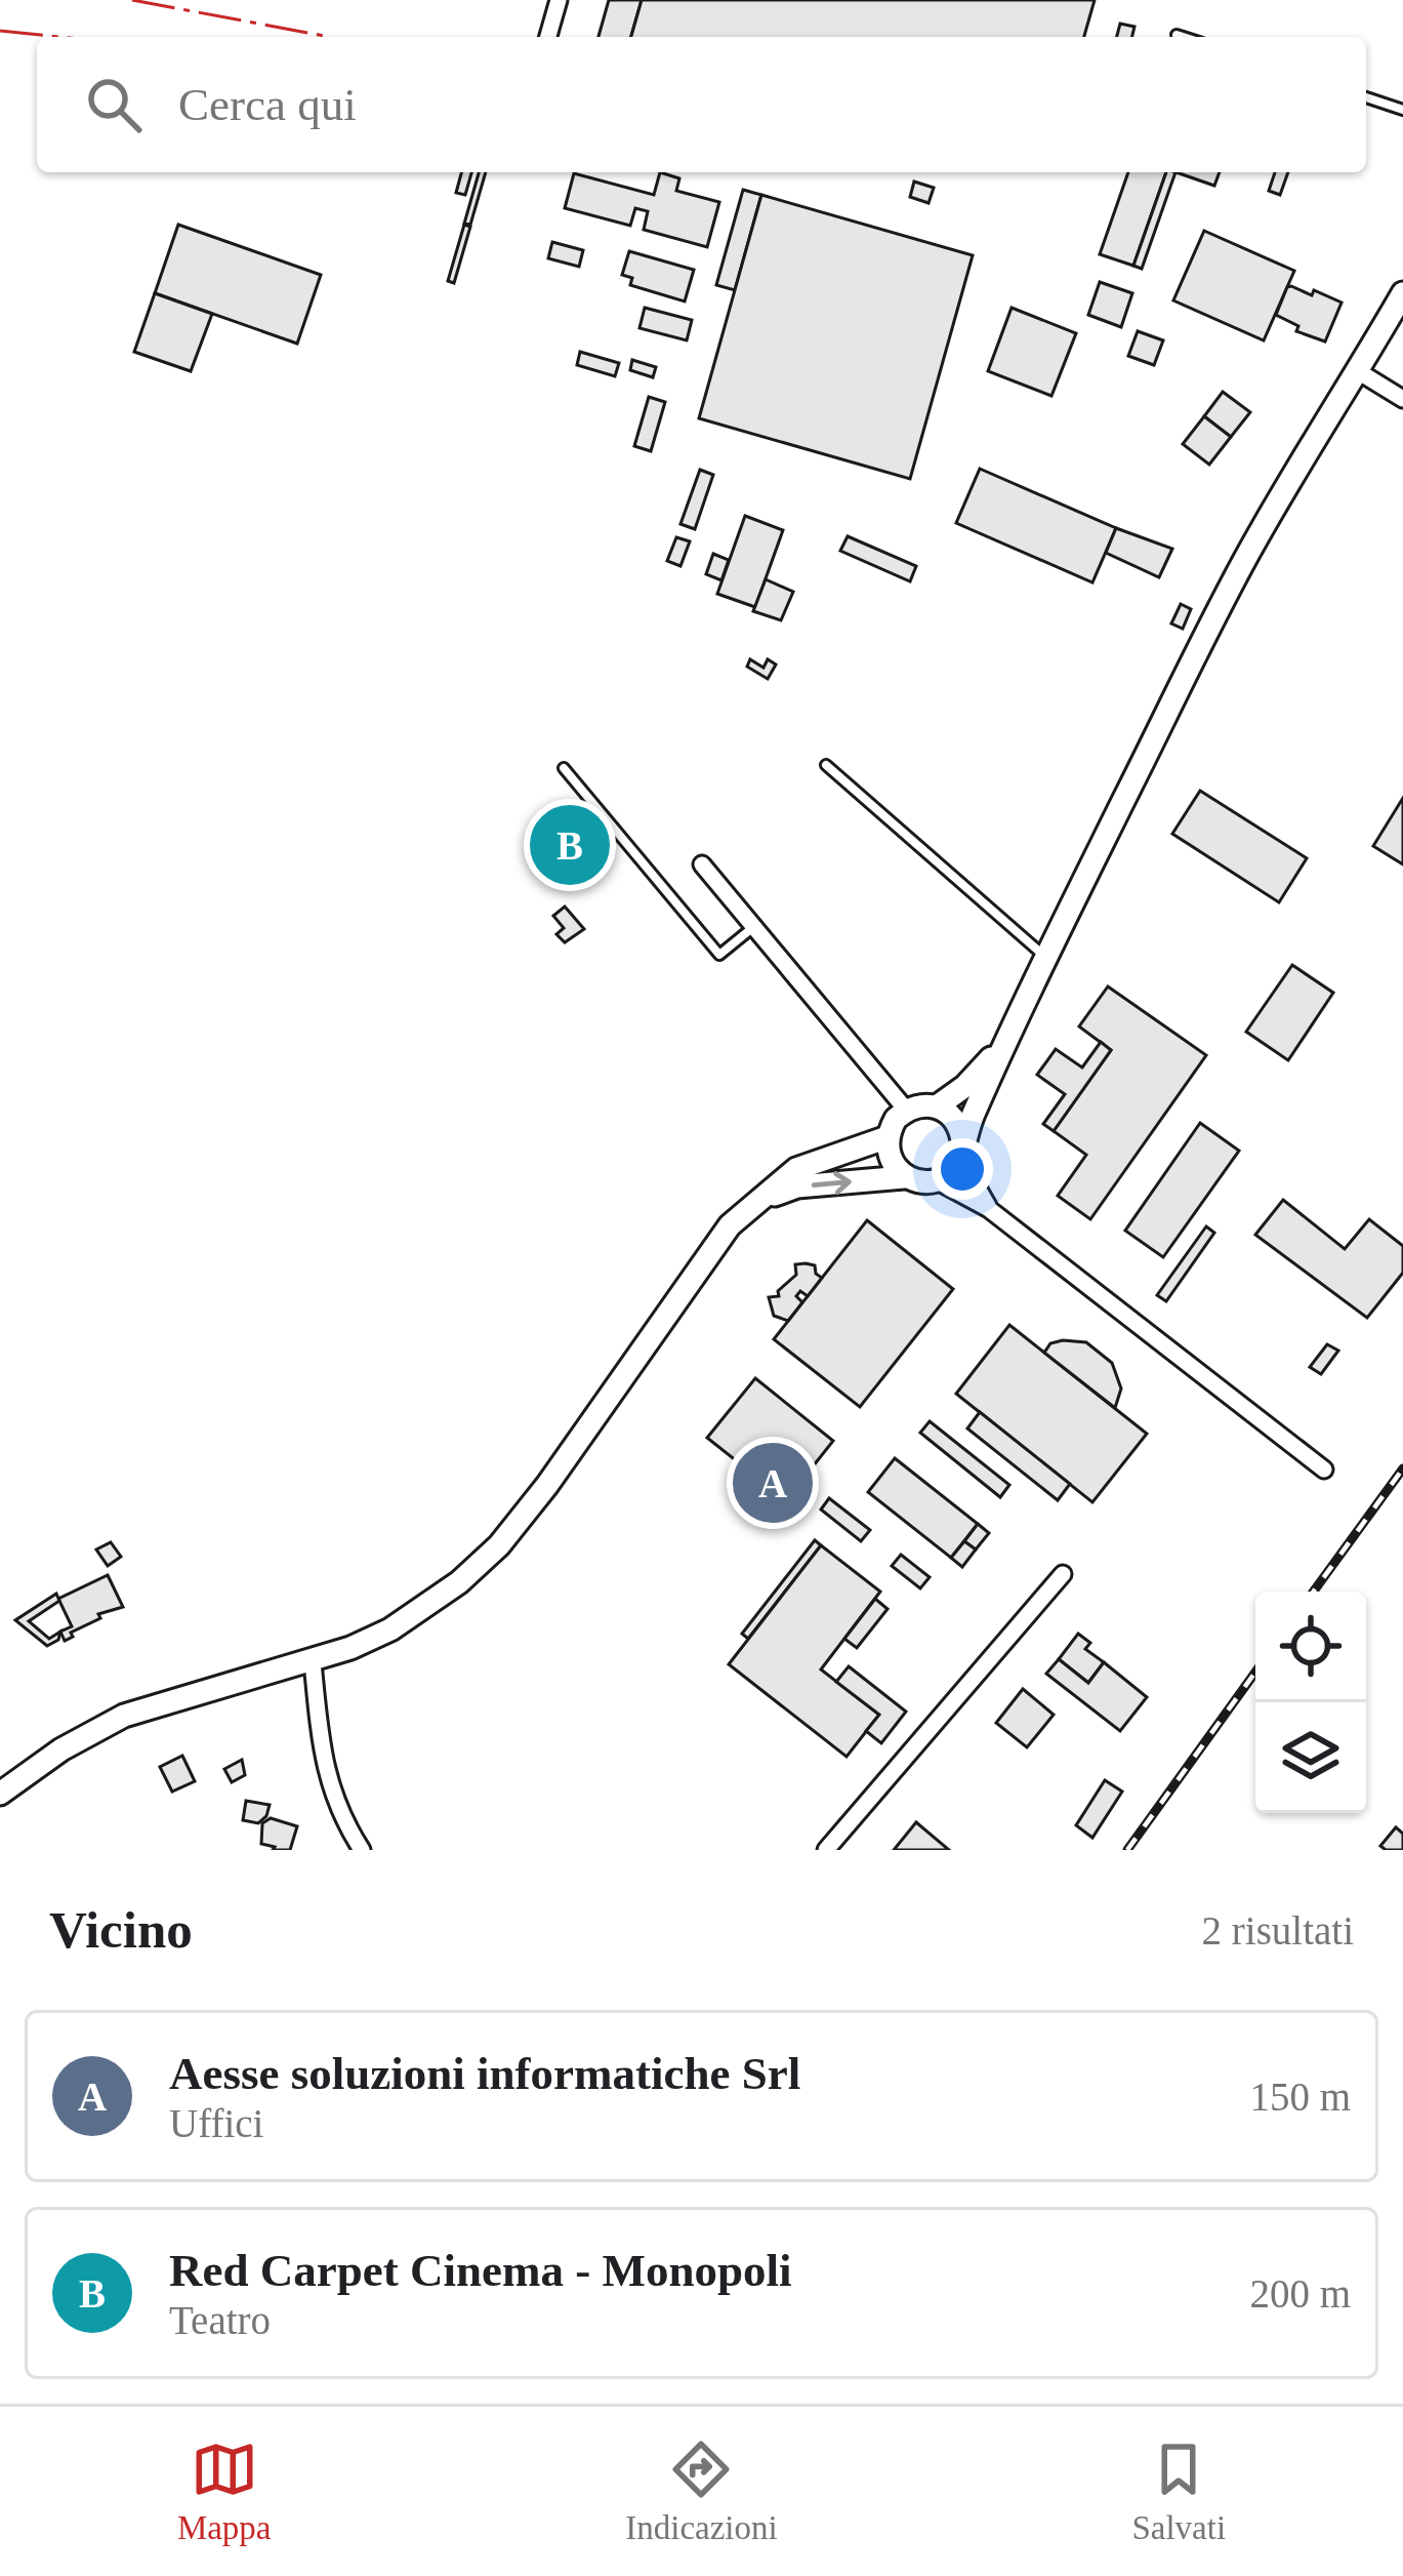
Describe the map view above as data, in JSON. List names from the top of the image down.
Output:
{
  "page": {
    "search": "Cerca qui",
    "pins": ["B", "A"],
    "heading": ["Vicino", "2 risultati"],
    "list": [
      {
        "mark": "A",
        "name": "Aesse soluzioni informatiche Srl",
        "note": "Uffici",
        "value": "150 m"
      },
      {
        "mark": "B",
        "name": "Red Carpet Cinema - Monopoli",
        "note": "Teatro",
        "value": "200 m"
      }
    ],
    "nav": ["Mappa", "Indicazioni", "Salvati"]
  }
}
